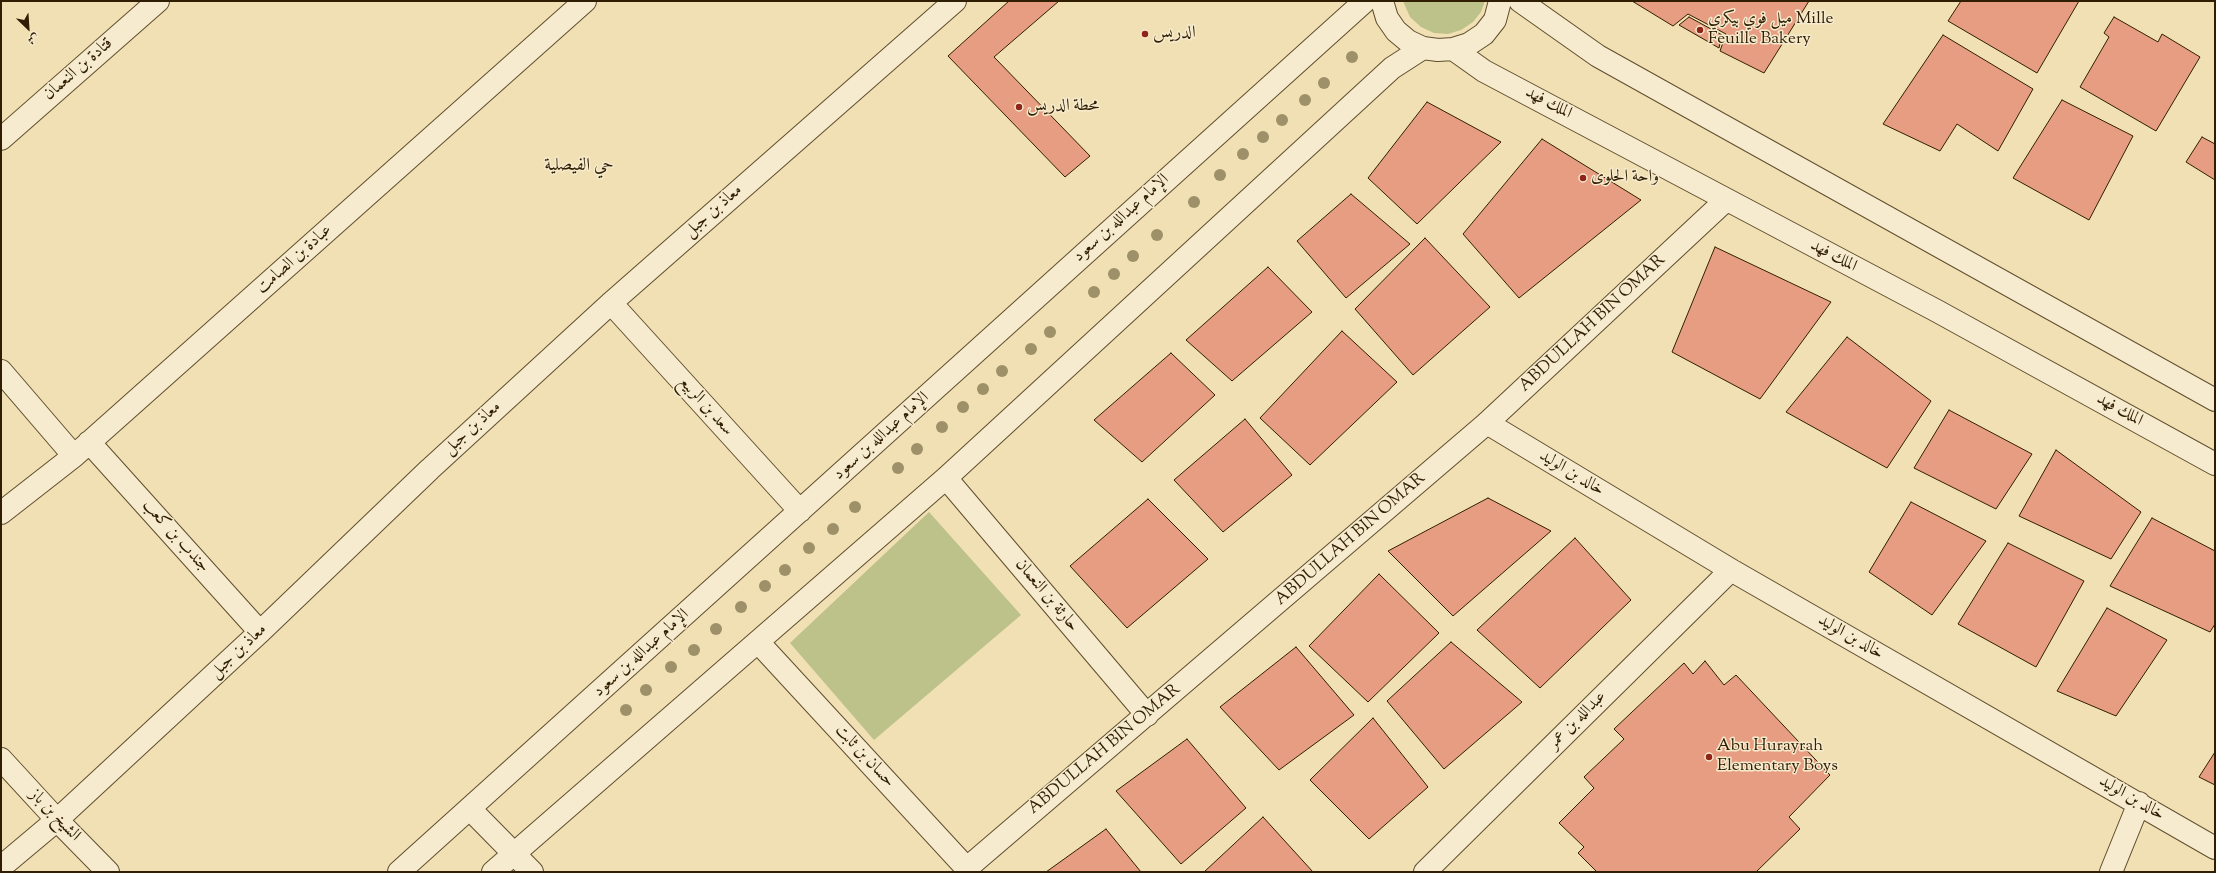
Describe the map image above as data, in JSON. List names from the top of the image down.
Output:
{
  "streets": {
    "street": [
      "قتادة بن النعمان",
      "الملك فهد",
      "معاذ بن جبل",
      "الإمام عبدالله بن سعود",
      "عبادة بن الصامت",
      "ABDULLAH BIN OMAR",
      "سعد بن الربيع",
      "خالد بن الوليد",
      "جندب بن كعب",
      "حارثة بن النعمان",
      "عبدالله بن عمر",
      "حسان بن ثابت",
      "الشيخ بن باز"
    ]
  },
  "crossings": [
    ["الملك فهد", "ABDULLAH BIN OMAR"],
    ["معاذ بن جبل", "سعد بن الربيع"],
    ["معاذ بن جبل", "جندب بن كعب"],
    ["معاذ بن جبل", "الشيخ بن باز"],
    ["الإمام عبدالله بن سعود", "سعد بن الربيع"],
    ["عبادة بن الصامت", "جندب بن كعب"],
    ["ABDULLAH BIN OMAR", "خالد بن الوليد"],
    ["ABDULLAH BIN OMAR", "حارثة بن النعمان"],
    ["ABDULLAH BIN OMAR", "حسان بن ثابت"],
    ["خالد بن الوليد", "عبدالله بن عمر"]
  ],
  "districts": ["حي الفيصلية"],
  "places": [
    "ميل فوي بيكري Mille Feuille Bakery",
    "الدريس",
    "محطة الدريس",
    "واحة الحلوى",
    "Abu Hurayrah Elementary Boys"
  ],
  "north": "bottom right"
}
